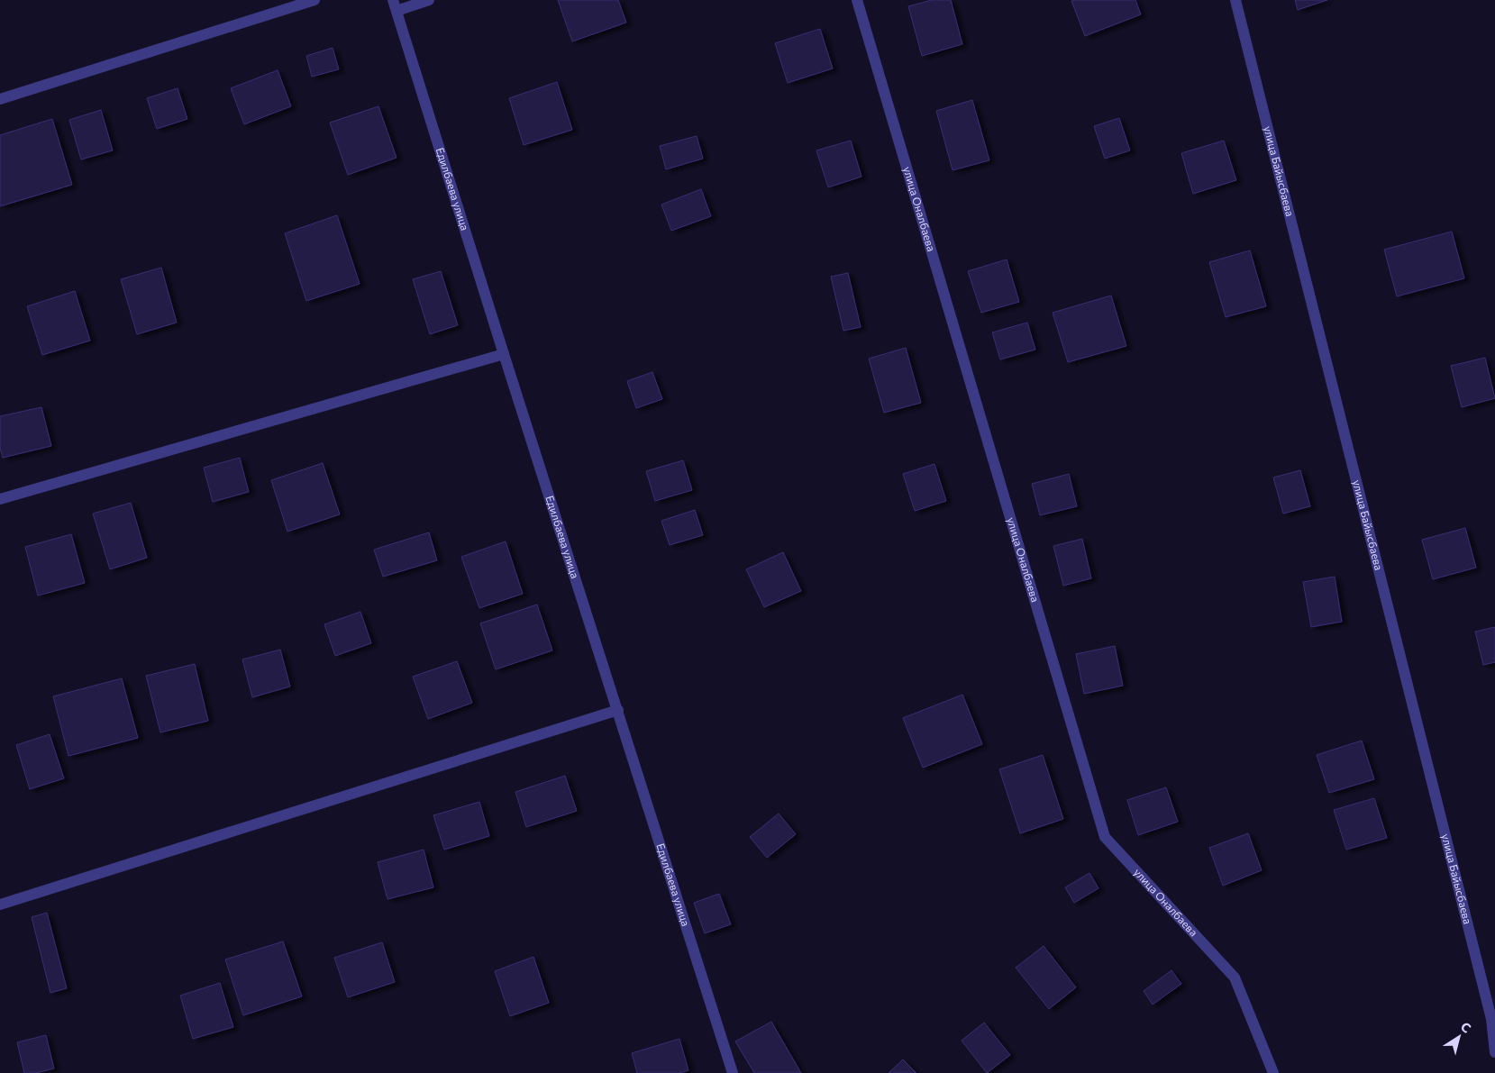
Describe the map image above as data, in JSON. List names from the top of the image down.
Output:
{
  "streets": {
    "street": ["улица Байысбаева", "Едилбаева улица", "улица Оналбаева"]
  },
  "north": "top right"
}
